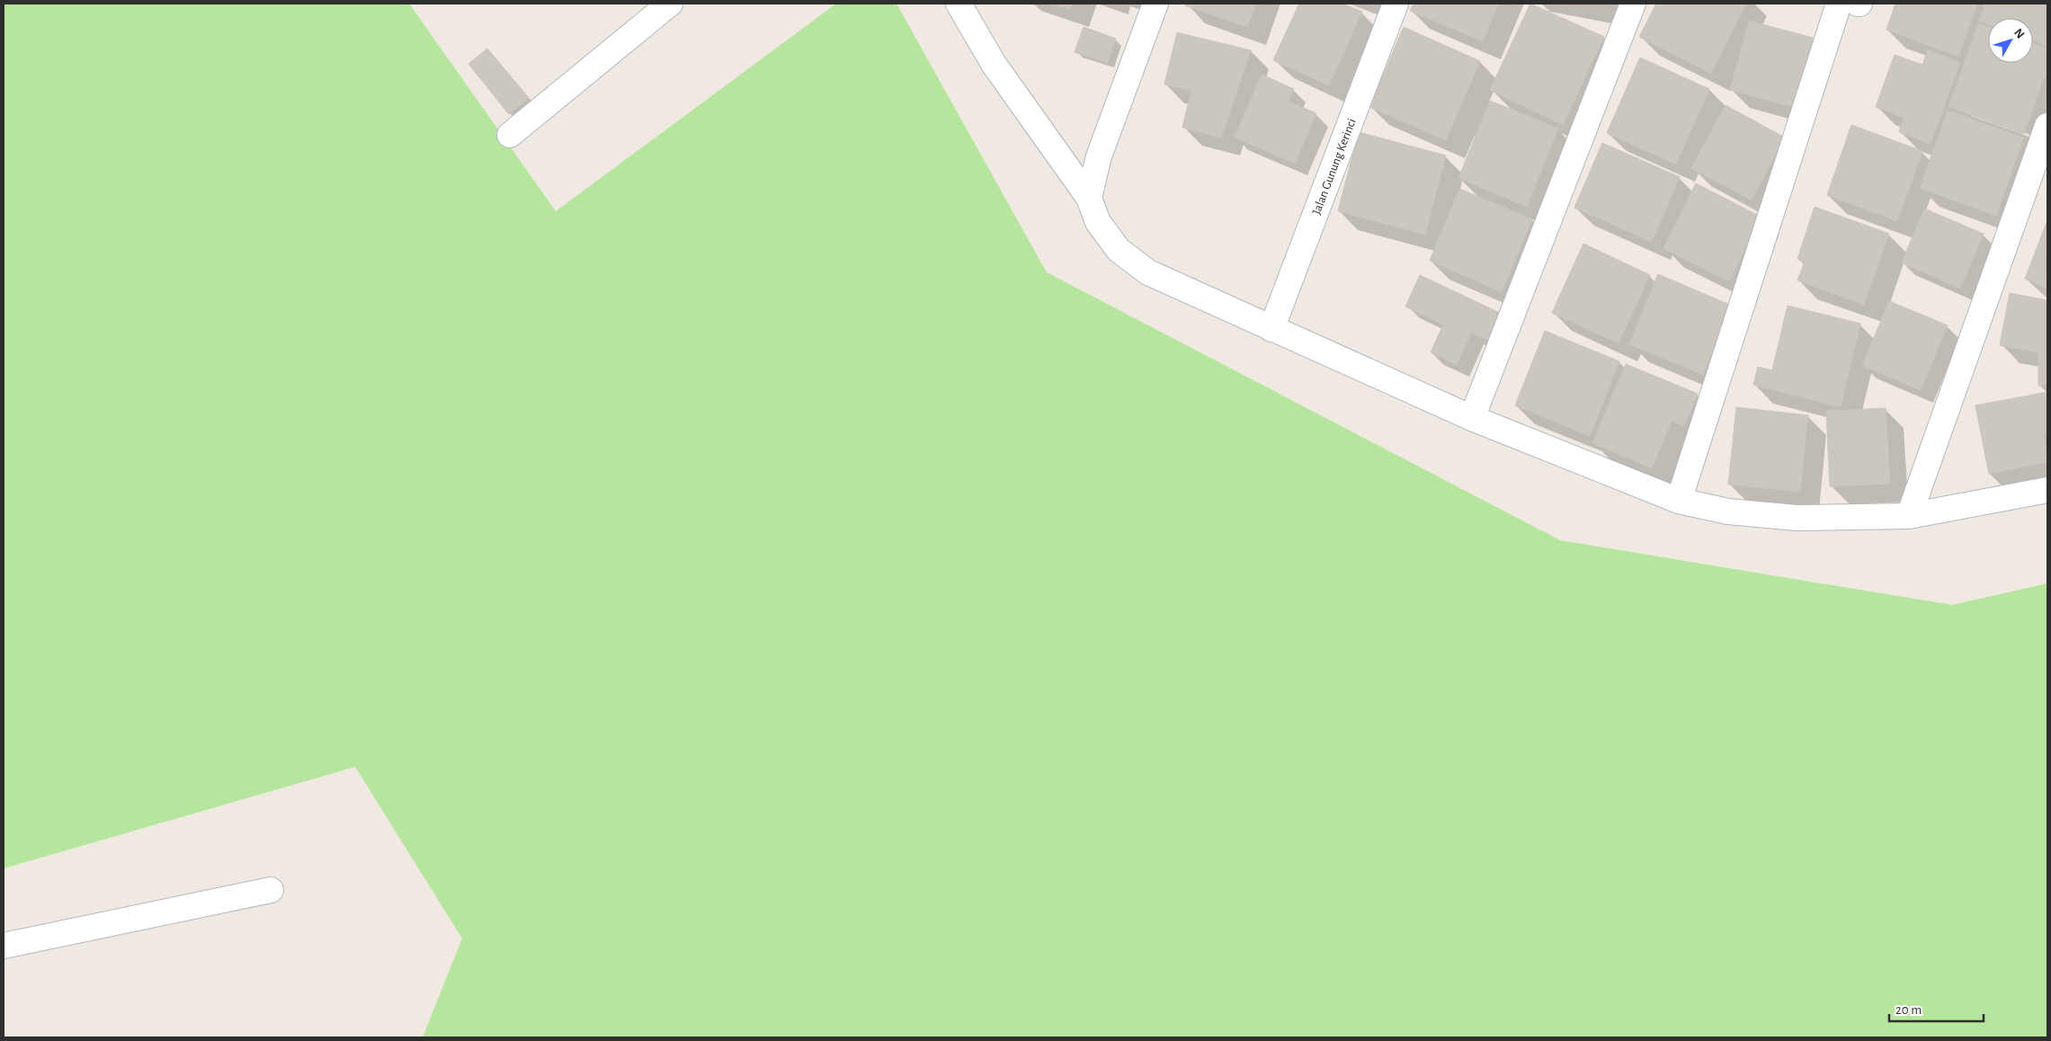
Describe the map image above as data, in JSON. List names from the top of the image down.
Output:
{
  "streets": {
    "street": ["Jalan Gunung Kerinci"]
  },
  "scale_bar": "20 m",
  "north": "top right"
}
